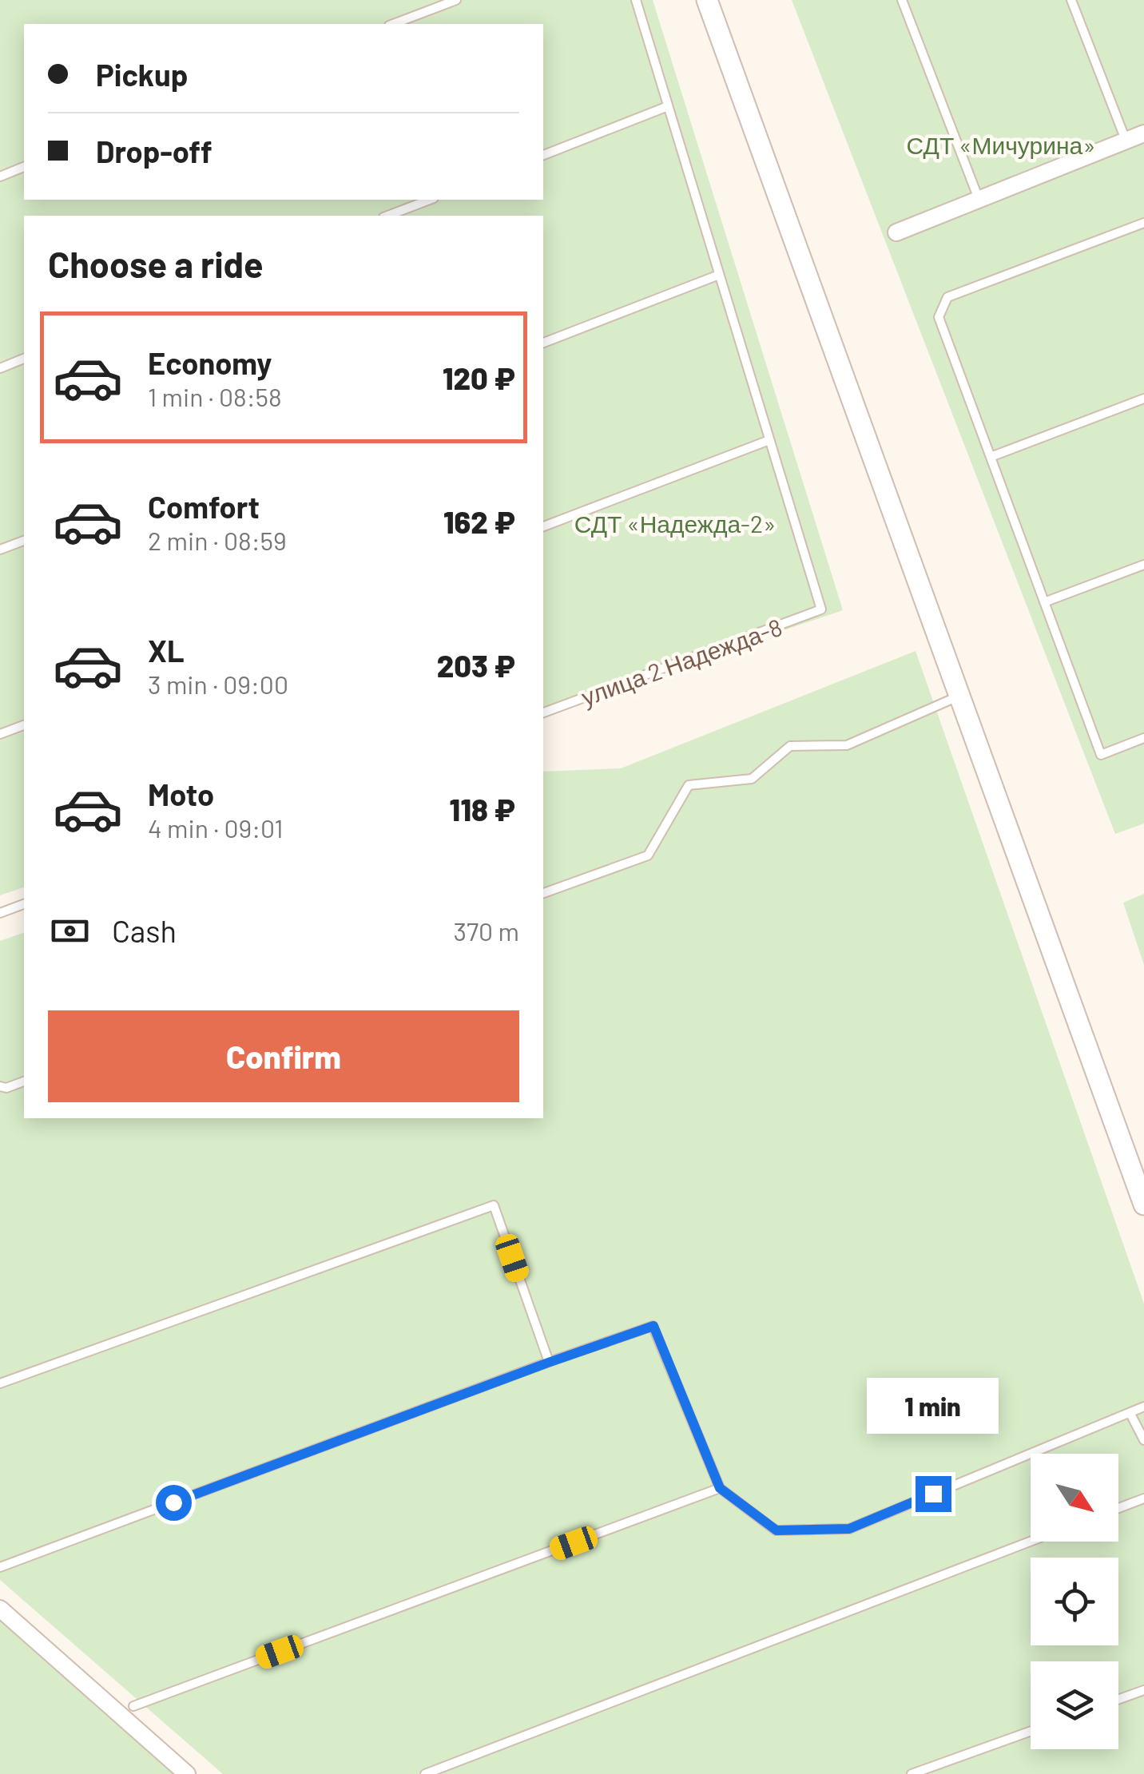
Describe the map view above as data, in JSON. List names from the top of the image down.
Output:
{
  "streets": {
    "lane": ["улица 2 Надежда-8"]
  },
  "parks": ["СДТ «Мичурина»", "СДТ «Надежда-2»"],
  "north": "bottom right",
  "page": {
    "banner": ["Pickup", "Drop-off"],
    "heading": "Choose a ride",
    "list": [
      {
        "name": "Economy",
        "note": "1 min · 08:58",
        "value": "120 ₽"
      },
      {
        "name": "Comfort",
        "note": "2 min · 08:59",
        "value": "162 ₽"
      },
      {
        "name": "XL",
        "note": "3 min · 09:00",
        "value": "203 ₽"
      },
      {
        "name": "Moto",
        "note": "4 min · 09:01",
        "value": "118 ₽"
      }
    ],
    "pay": ["Cash", "370 m"],
    "buttons": "Confirm",
    "bubble": "1 min"
  }
}
